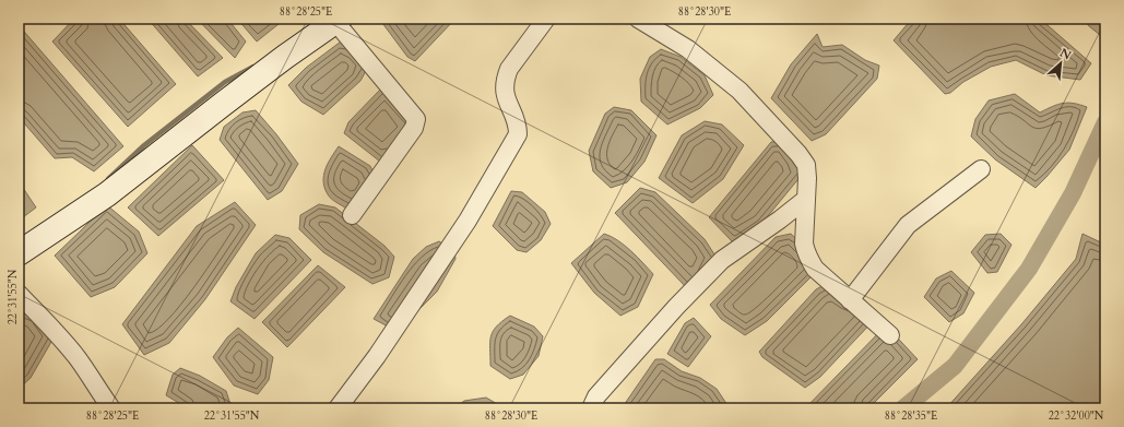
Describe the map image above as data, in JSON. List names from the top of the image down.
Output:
{
  "north": "top right",
  "coordinates": [
    "88°28'25\"E",
    "88°28'30\"E",
    "22°31'55\"N",
    "88°28'35\"E",
    "22°32'00\"N"
  ]
}
